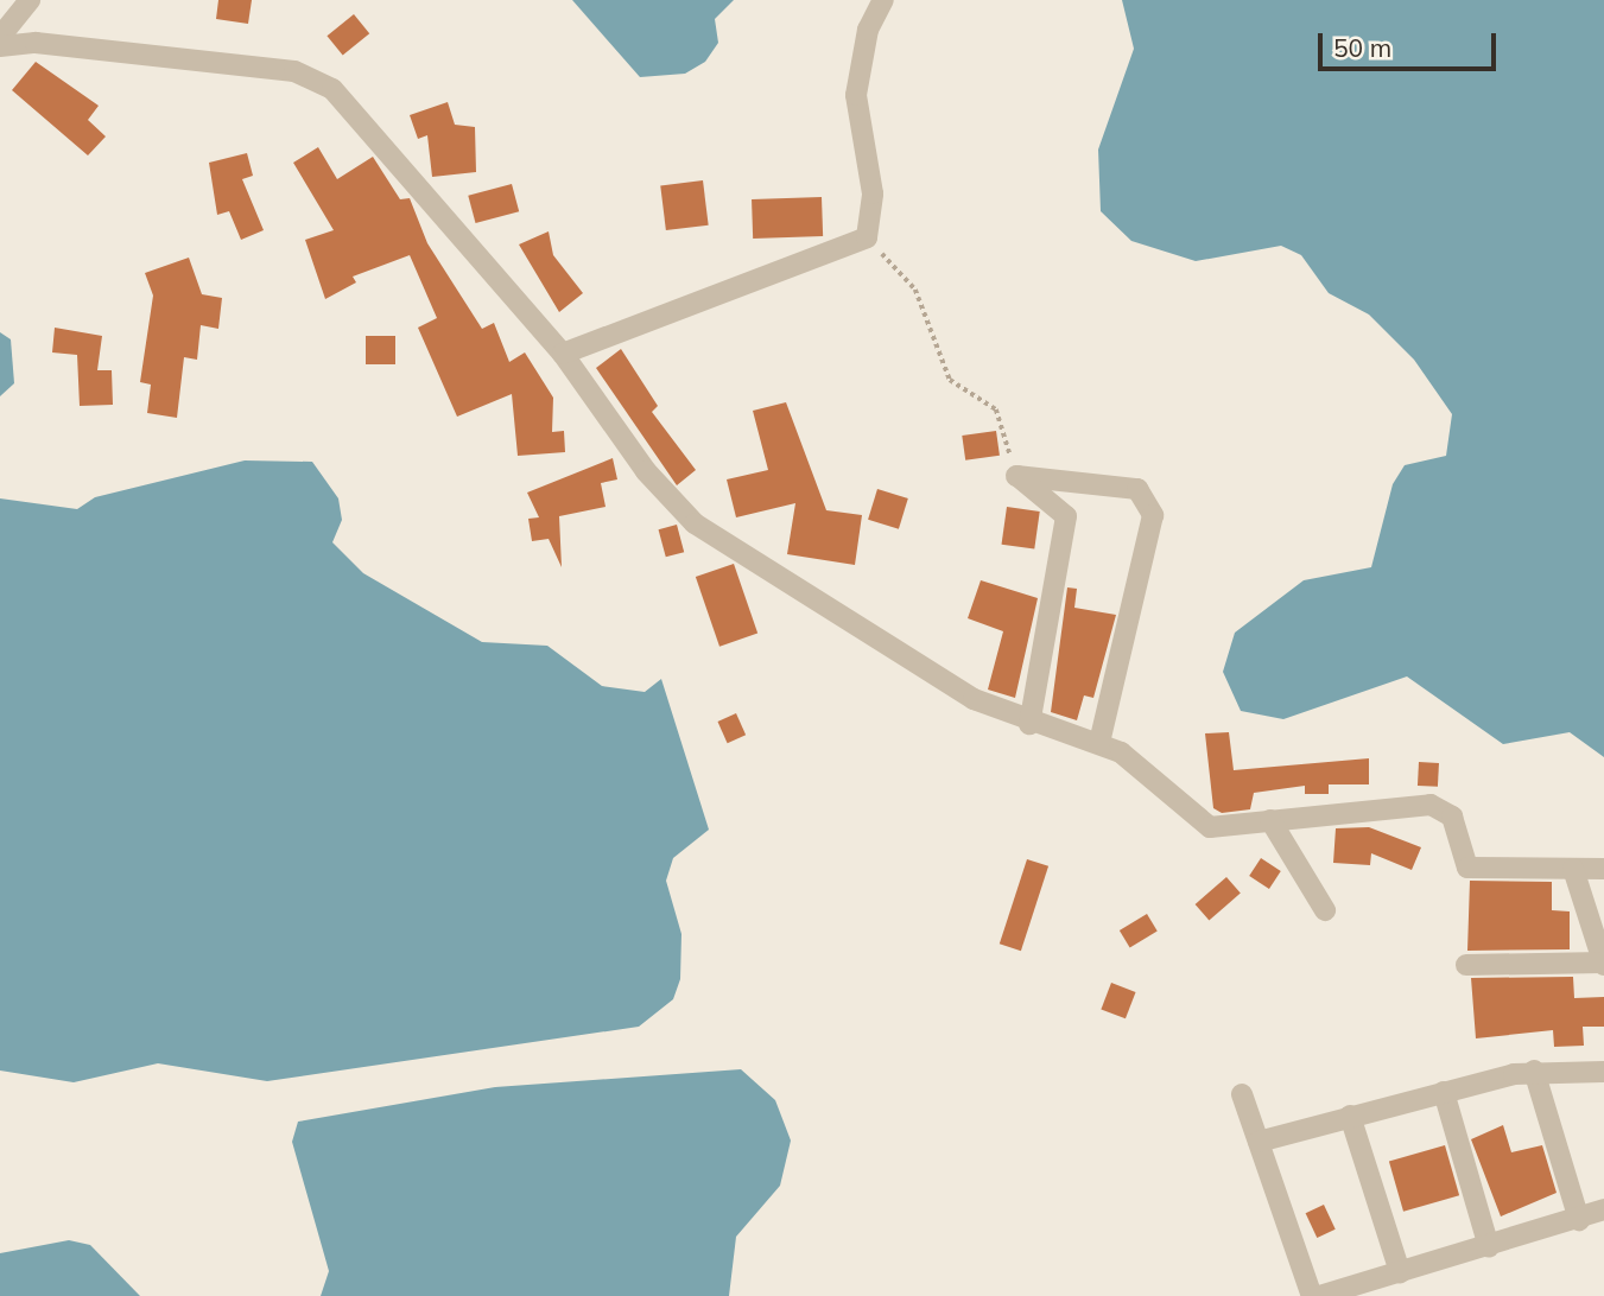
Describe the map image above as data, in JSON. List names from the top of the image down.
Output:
{
  "scale_bar": "50 m"
}
